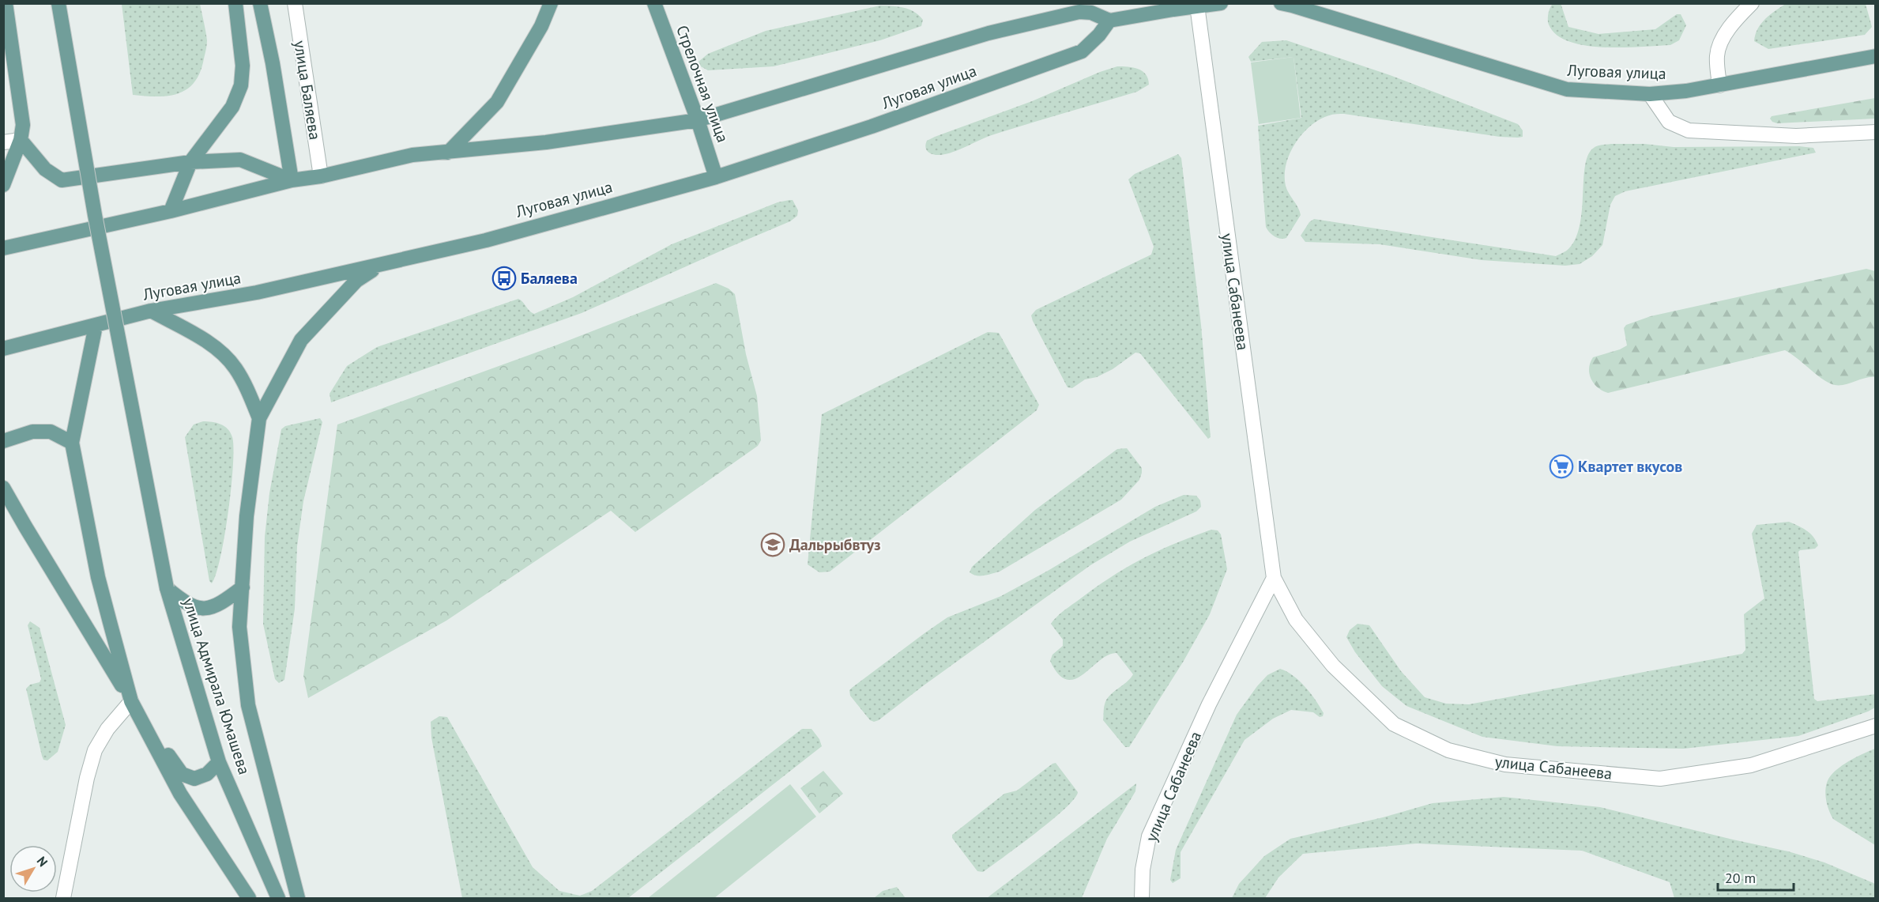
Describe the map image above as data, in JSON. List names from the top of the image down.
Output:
{
  "streets": {
    "main road": ["Луговая улица", "Стрелочная улица", "улица Адмирала Юмашева"],
    "street": ["улица Баляева", "улица Сабанеева"]
  },
  "crossings": [
    ["Луговая улица", "Стрелочная улица"],
    ["Луговая улица", "улица Баляева"]
  ],
  "places": {
    "bus stop": ["Баляева"],
    "supermarket": ["Квартет вкусов"],
    "school or university": ["Дальрыбвтуз"]
  },
  "scale_bar": "20 m",
  "north": "top right"
}
